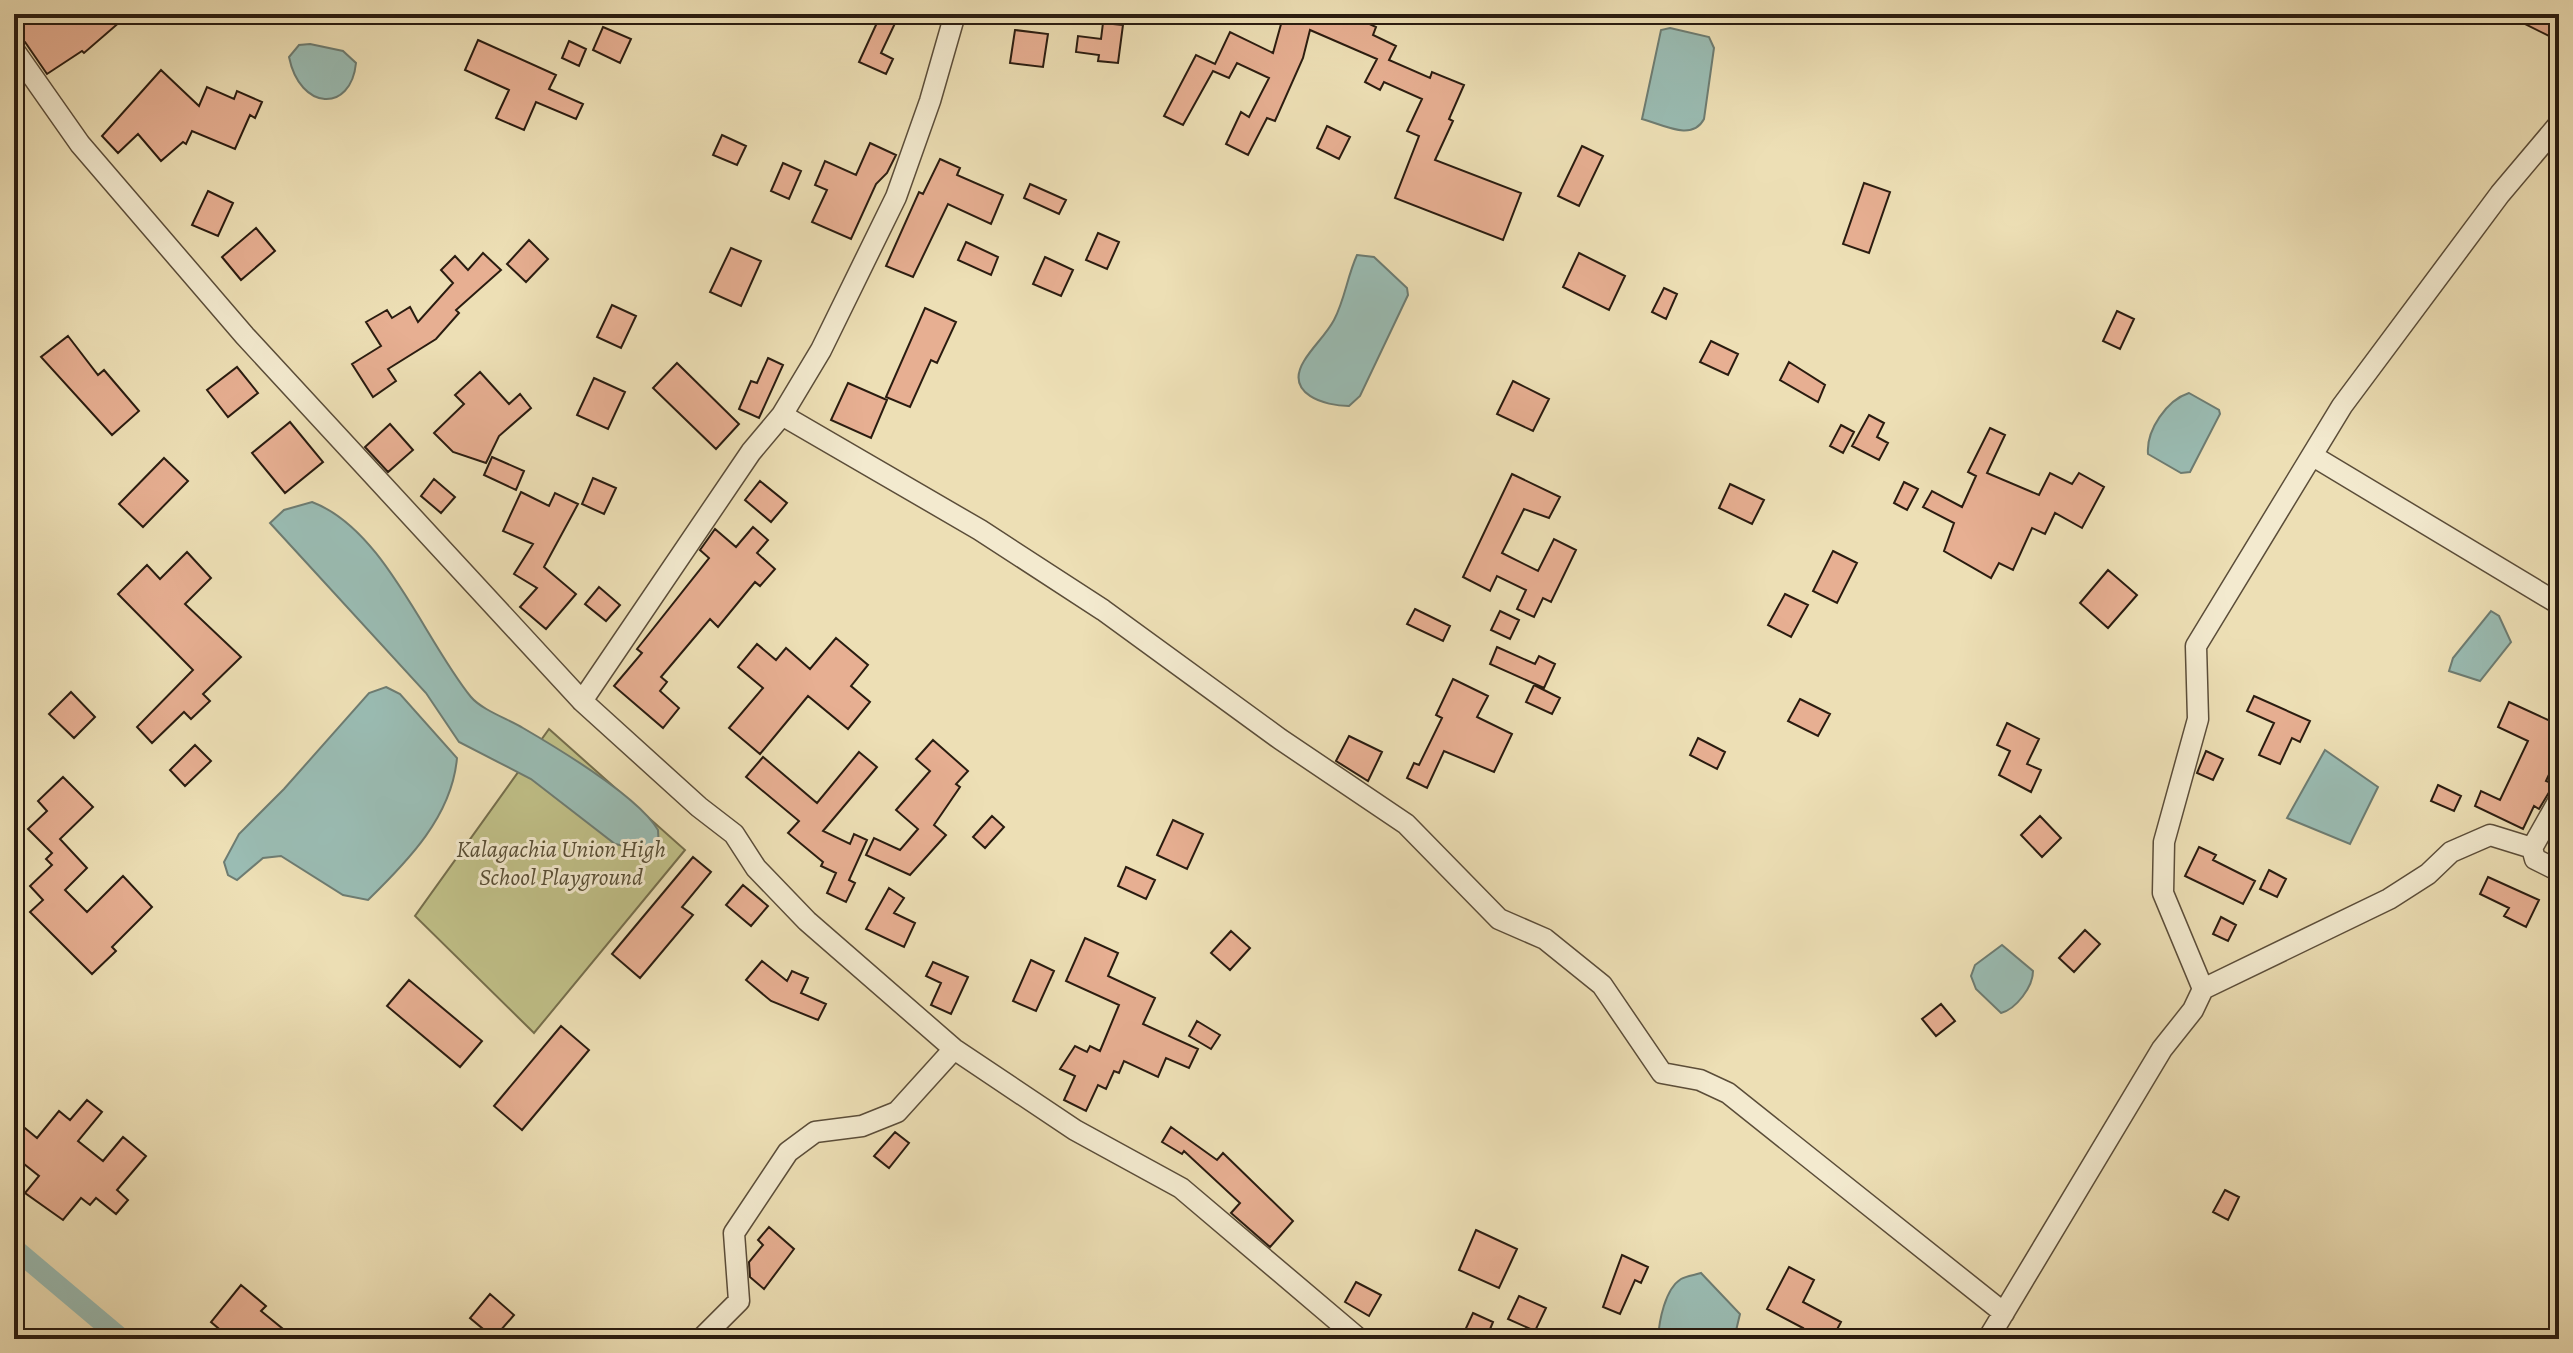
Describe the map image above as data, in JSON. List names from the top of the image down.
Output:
{
  "parks": ["Kalagachia Union High School Playground"]
}
